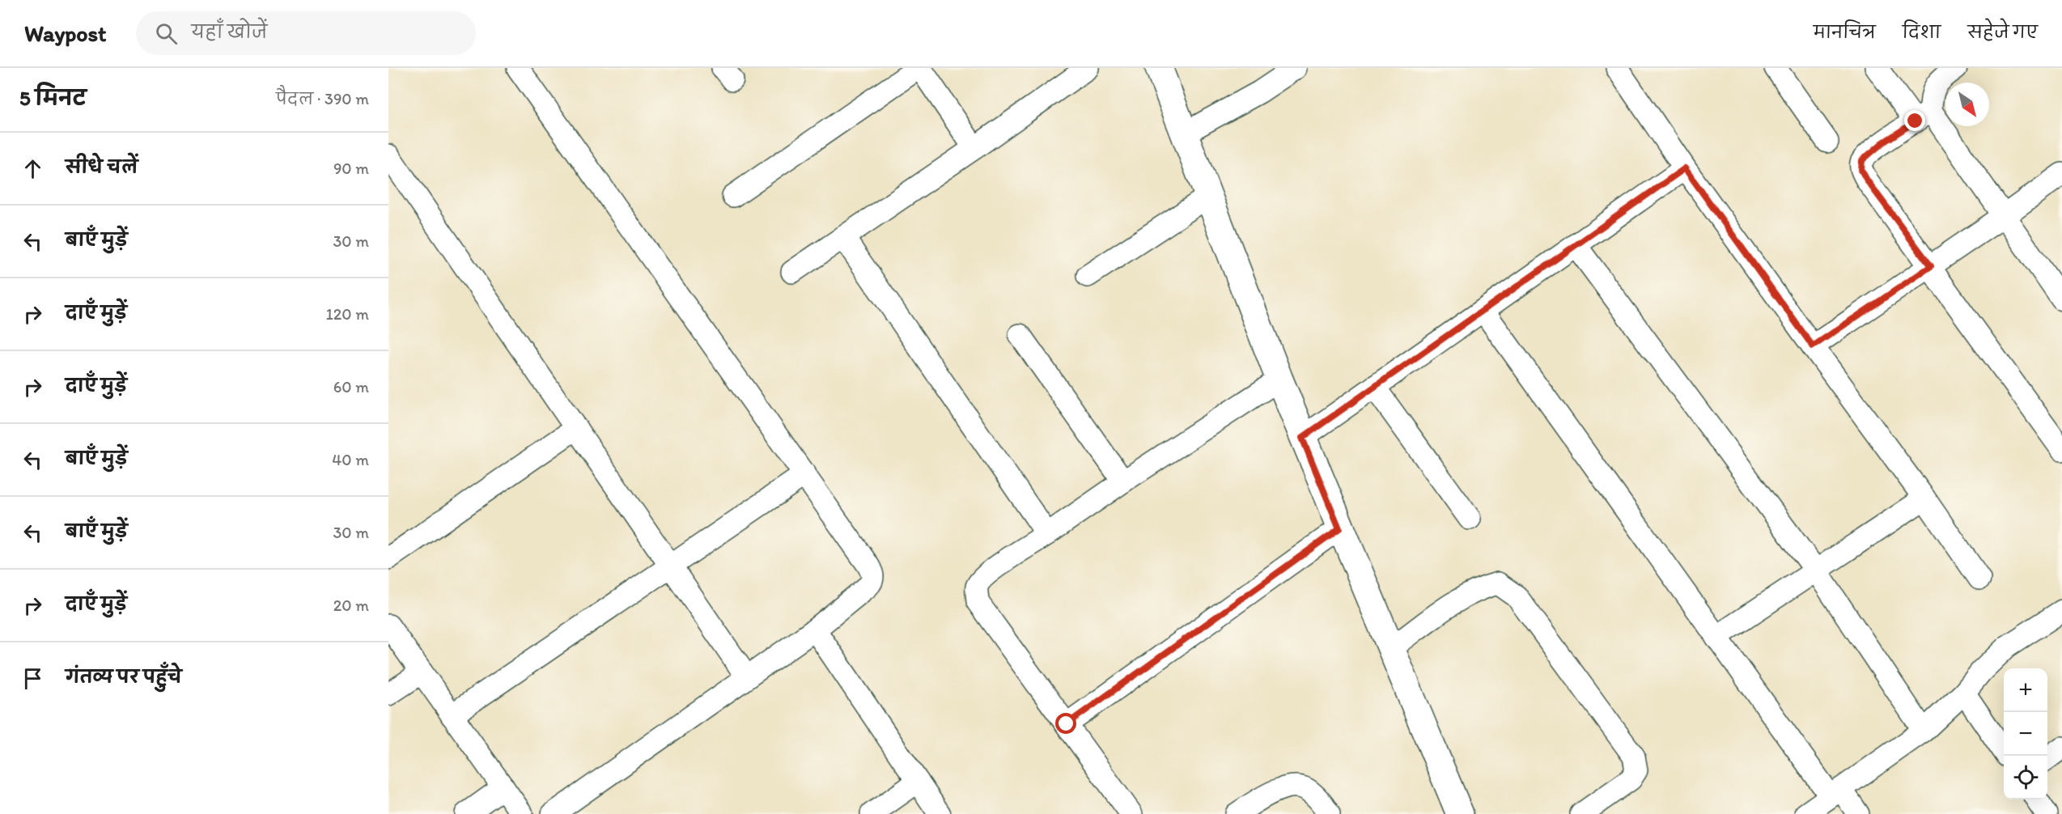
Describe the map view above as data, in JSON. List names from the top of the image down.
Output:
{
  "north": "bottom right",
  "page": {
    "header": "Waypost",
    "search": "यहाँ खोजें",
    "nav": ["मानचित्र", "दिशा", "सहेजे गए"],
    "heading": ["5 मिनट", "पैदल · 390 m"],
    "list": [
      ["सीधे चलें", "90 m"],
      ["बाएँ मुड़ें", "30 m"],
      ["दाएँ मुड़ें", "120 m"],
      ["दाएँ मुड़ें", "60 m"],
      ["बाएँ मुड़ें", "40 m"],
      ["बाएँ मुड़ें", "30 m"],
      ["दाएँ मुड़ें", "20 m"],
      "गंतव्य पर पहुँचे"
    ],
    "map_buttons": ["+", "−"]
  }
}
